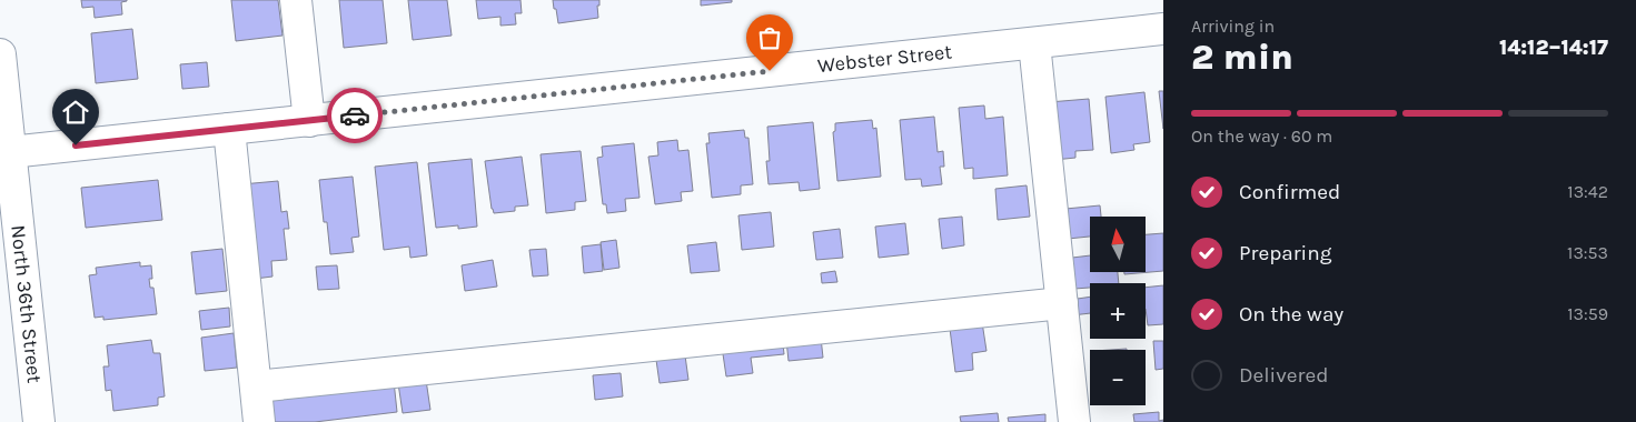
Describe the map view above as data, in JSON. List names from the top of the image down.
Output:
{
  "streets": {
    "street": ["Webster Street", "North 36th Street"]
  },
  "crossings": [
    ["Webster Street", "North 36th Street"]
  ],
  "north": "top",
  "page": {
    "heading": ["2 min", "Arriving in", "14:12–14:17"],
    "bar": "On the way · 60 m",
    "list": [
      ["Confirmed", "13:42"],
      ["Preparing", "13:53"],
      ["On the way", "13:59"],
      "Delivered"
    ],
    "map_buttons": ["+", "−"]
  }
}
